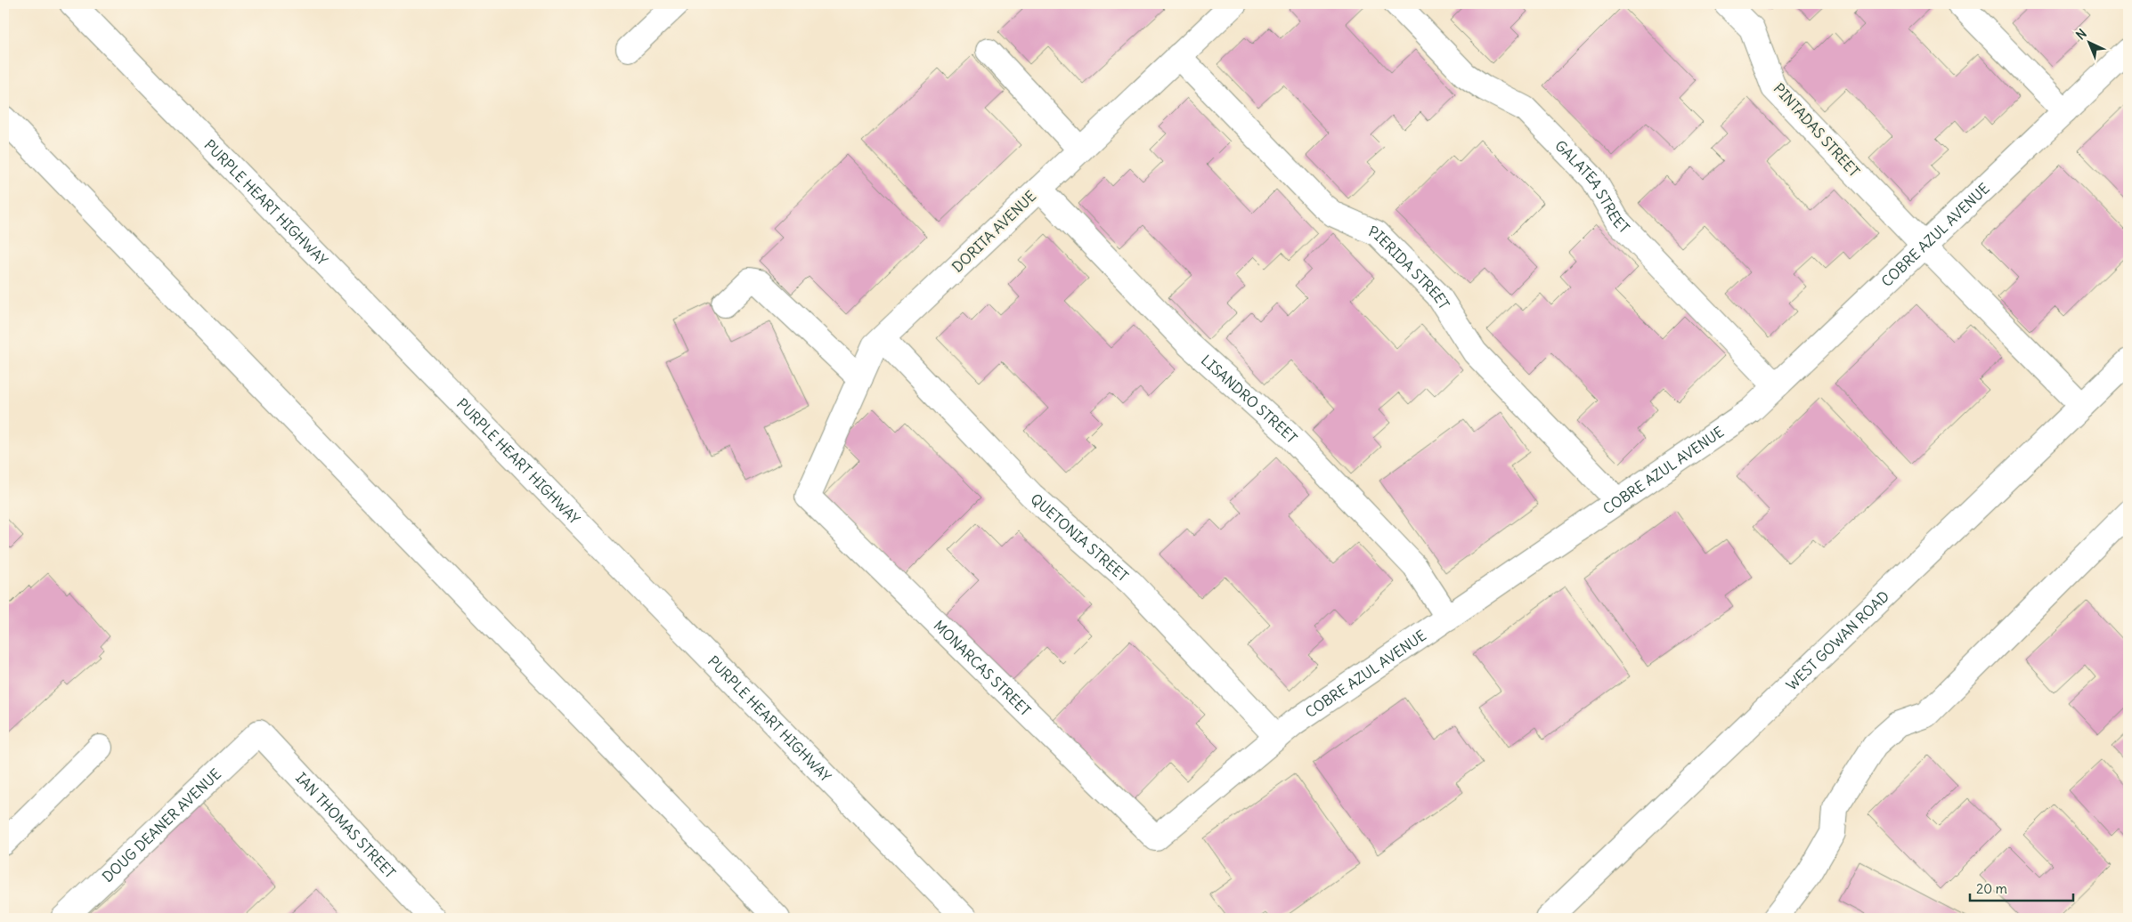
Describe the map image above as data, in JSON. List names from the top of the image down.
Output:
{
  "streets": {
    "main road": [
      "PINTADAS STREET",
      "GALATEA STREET",
      "PURPLE HEART HIGHWAY",
      "DORITA AVENUE",
      "COBRE AZUL AVENUE",
      "PIERIDA STREET",
      "LISANDRO STREET",
      "QUETONIA STREET",
      "WEST GOWAN ROAD",
      "MONARCAS STREET",
      "DOUG DEANER AVENUE",
      "IAN THOMAS STREET"
    ]
  },
  "crossings": [
    ["PINTADAS STREET", "COBRE AZUL AVENUE"],
    ["PINTADAS STREET", "WEST GOWAN ROAD"],
    ["GALATEA STREET", "COBRE AZUL AVENUE"],
    ["DORITA AVENUE", "PIERIDA STREET"],
    ["DORITA AVENUE", "LISANDRO STREET"],
    ["DORITA AVENUE", "QUETONIA STREET"],
    ["DORITA AVENUE", "MONARCAS STREET"],
    ["COBRE AZUL AVENUE", "PIERIDA STREET"],
    ["COBRE AZUL AVENUE", "LISANDRO STREET"],
    ["COBRE AZUL AVENUE", "QUETONIA STREET"],
    ["COBRE AZUL AVENUE", "MONARCAS STREET"],
    ["DOUG DEANER AVENUE", "IAN THOMAS STREET"]
  ],
  "scale_bar": "20 m",
  "north": "top left"
}
